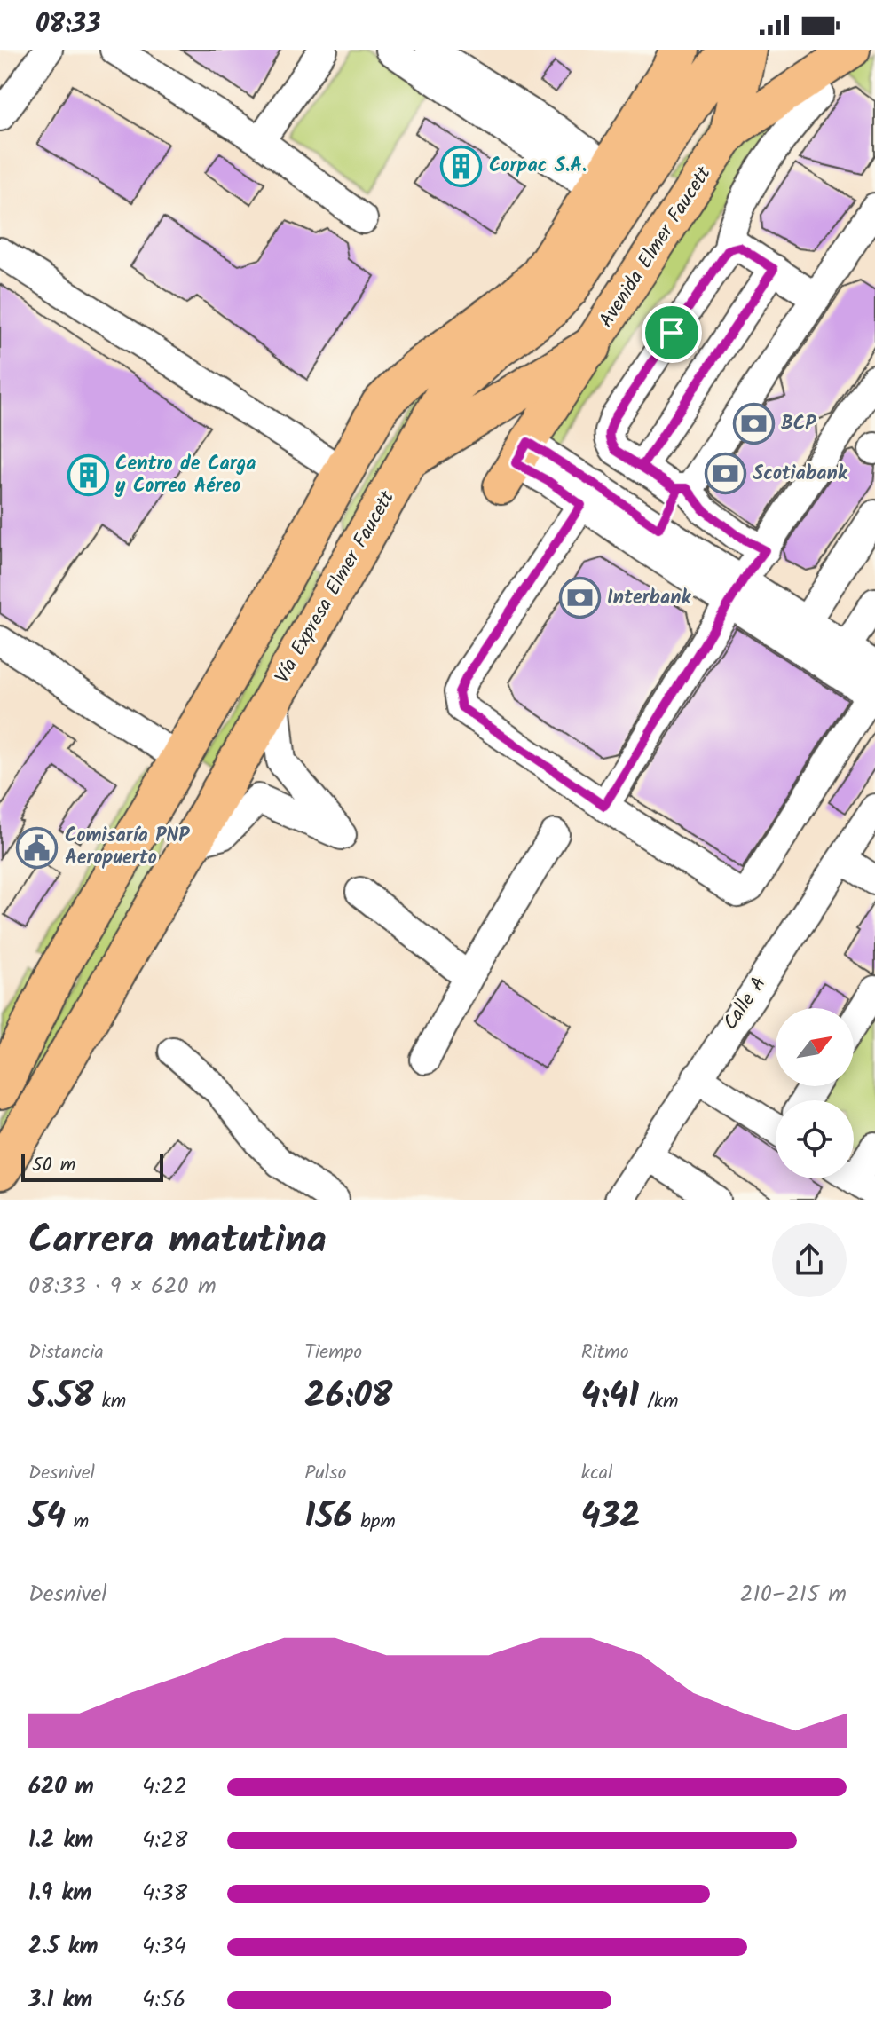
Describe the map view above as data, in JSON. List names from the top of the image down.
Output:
{
  "streets": {
    "highway": ["Vía Expresa Elmer Faucett"],
    "main road": ["Avenida Elmer Faucett"],
    "street": ["Calle A"]
  },
  "places": {
    "building": ["Corpac S.A.", "Centro de Carga y Correo Aéreo"],
    "bank": ["BCP", "Scotiabank", "Interbank"],
    "public building": ["Comisaría PNP Aeropuerto"]
  },
  "scale_bar": "50 m",
  "north": "top right",
  "page": {
    "status": "08:33",
    "scale": "50 m",
    "heading": ["Carrera matutina", "08:33 · 9 × 620 m"],
    "stats": [
      ["Distancia", "5.58 km"],
      ["Tiempo", "26:08"],
      ["Ritmo", "4:41 /km"],
      ["Desnivel", "54 m"],
      ["Pulso", "156 bpm"],
      ["kcal", "432"]
    ],
    "chart": ["Desnivel", "210–215 m"],
    "list": [
      {
        "name": "620 m",
        "note": "4:22"
      },
      {
        "name": "1.2 km",
        "note": "4:28"
      },
      {
        "name": "1.9 km",
        "note": "4:38"
      },
      {
        "name": "2.5 km",
        "note": "4:34"
      },
      {
        "name": "3.1 km",
        "note": "4:56"
      }
    ]
  }
}
